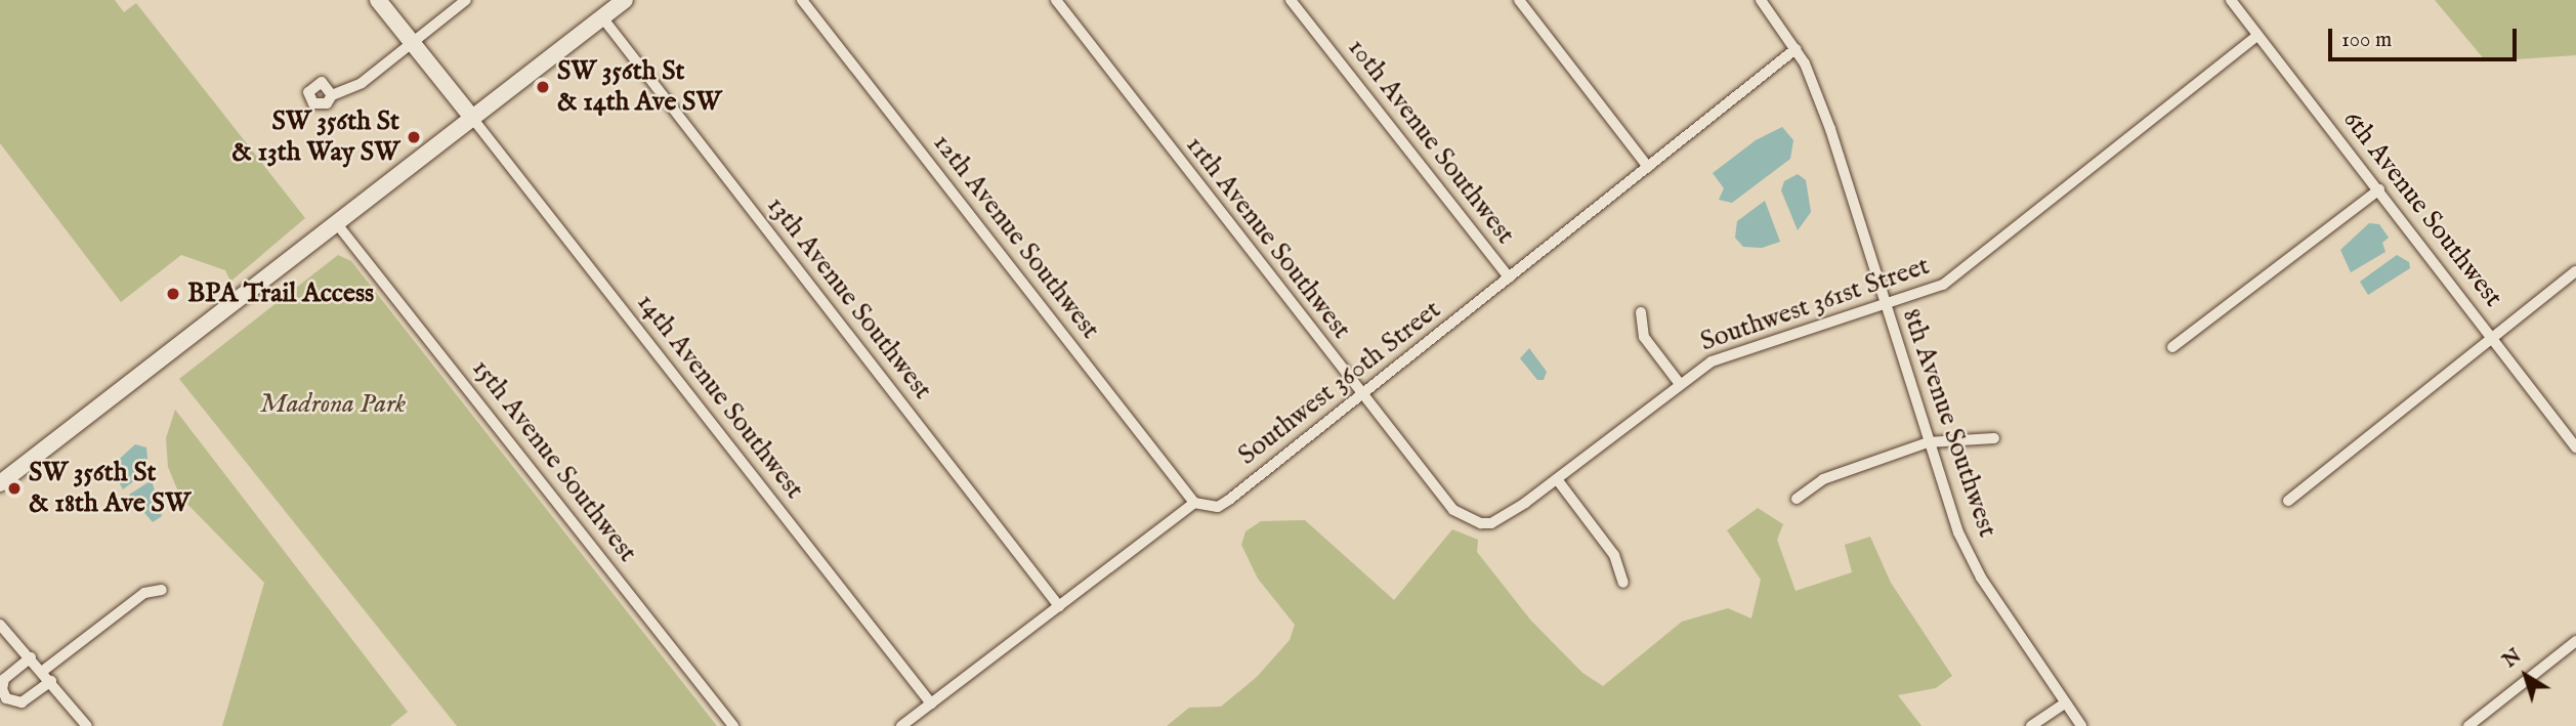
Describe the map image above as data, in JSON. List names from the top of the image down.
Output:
{
  "streets": {
    "street": [
      "10th Avenue Southwest",
      "6th Avenue Southwest",
      "12th Avenue Southwest",
      "11th Avenue Southwest",
      "13th Avenue Southwest",
      "Southwest 361st Street",
      "Southwest 360th Street",
      "14th Avenue Southwest",
      "8th Avenue Southwest",
      "15th Avenue Southwest"
    ]
  },
  "crossings": [
    ["10th Avenue Southwest", "Southwest 360th Street"],
    ["6th Avenue Southwest", "Southwest 361st Street"],
    ["12th Avenue Southwest", "Southwest 360th Street"],
    ["11th Avenue Southwest", "Southwest 361st Street"],
    ["11th Avenue Southwest", "Southwest 360th Street"],
    ["Southwest 361st Street", "8th Avenue Southwest"],
    ["Southwest 360th Street", "8th Avenue Southwest"]
  ],
  "parks": ["Madrona Park"],
  "places": [
    "SW 356th St & 14th Ave SW",
    "SW 356th St & 13th Way SW",
    "BPA Trail Access",
    "SW 356th St & 18th Ave SW"
  ],
  "scale_bar": "100 m",
  "north": "top left"
}
